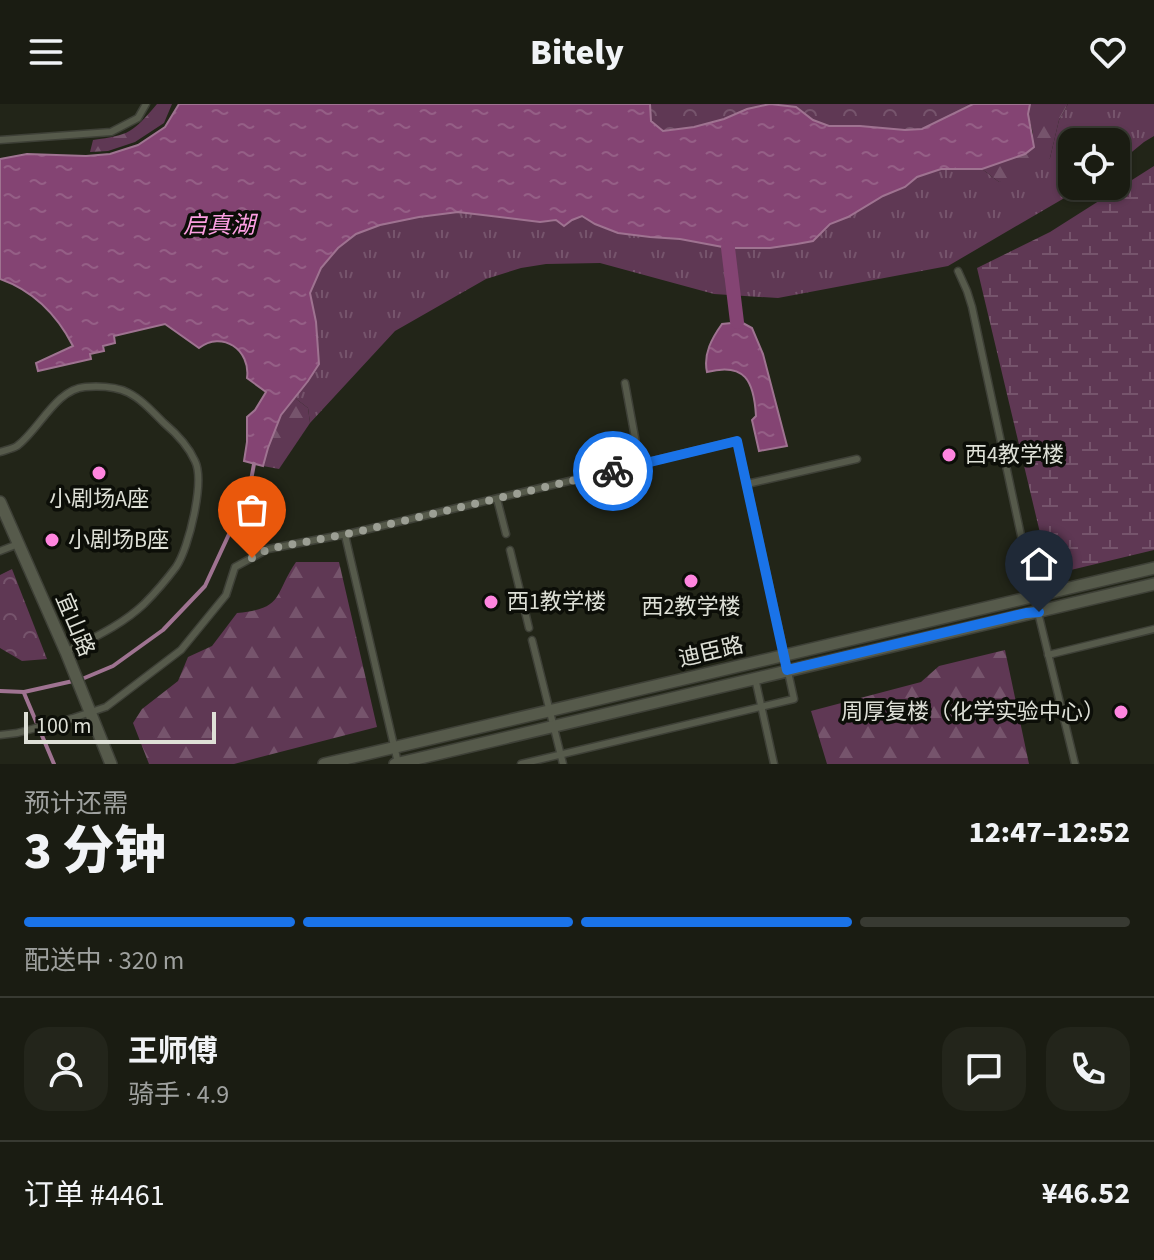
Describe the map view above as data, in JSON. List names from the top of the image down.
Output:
{
  "streets": {
    "street": ["宜山路", "迪臣路"]
  },
  "water": ["启真湖"],
  "places": [
    "西4教学楼",
    "小剧场A座",
    "小剧场B座",
    "西2教学楼",
    "西1教学楼",
    "周厚复楼（化学实验中心）"
  ],
  "scale_bar": "100 m",
  "page": {
    "header": "Bitely",
    "scale": "100 m",
    "heading": ["3 分钟", "预计还需", "12:47–12:52"],
    "panel": [
      "王师傅",
      "骑手 · 4.9",
      "订单 #4461",
      "¥46.52"
    ],
    "bar": "配送中 · 320 m"
  }
}
